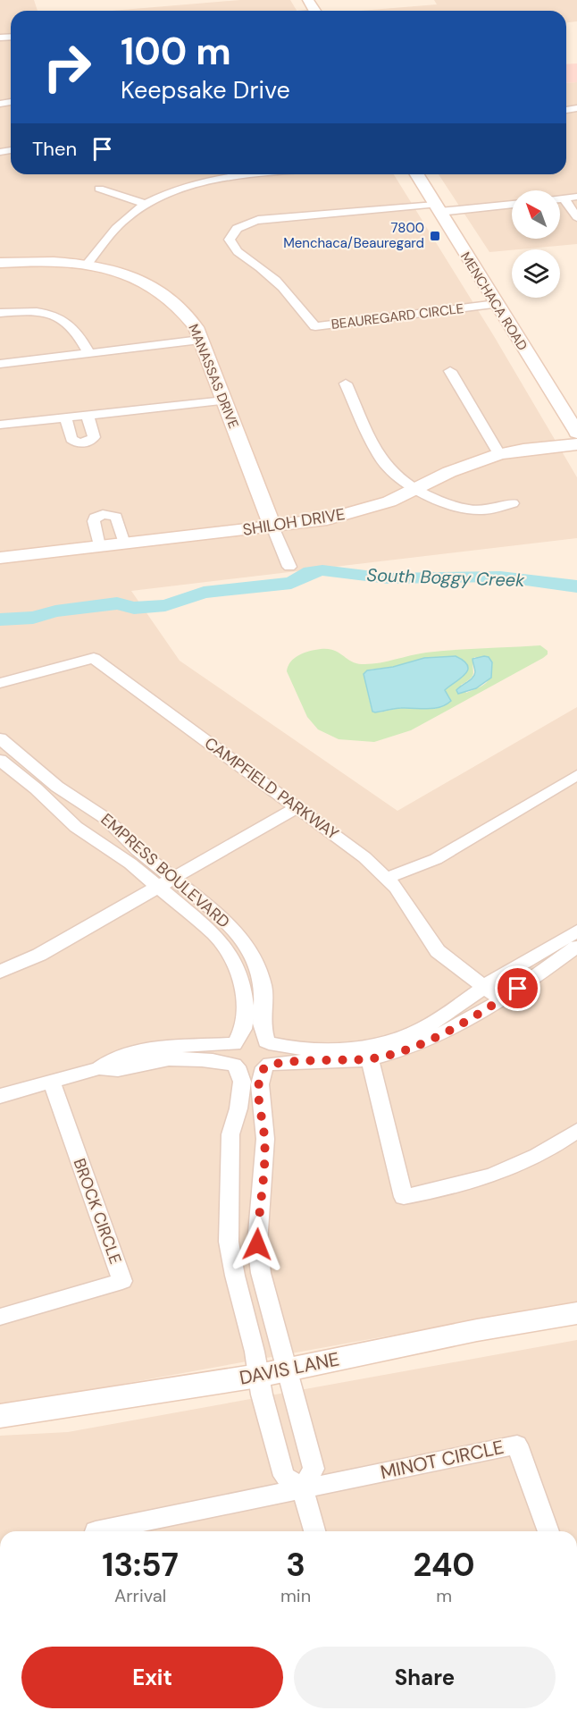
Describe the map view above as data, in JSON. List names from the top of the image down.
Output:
{
  "streets": {
    "street": [
      "MENCHACA ROAD",
      "BEAUREGARD CIRCLE",
      "MANASSAS DRIVE",
      "SHILOH DRIVE",
      "CAMPFIELD PARKWAY",
      "EMPRESS BOULEVARD",
      "BROCK CIRCLE",
      "DAVIS LANE",
      "MINOT CIRCLE"
    ]
  },
  "crossings": [
    ["MENCHACA ROAD", "BEAUREGARD CIRCLE"],
    ["MANASSAS DRIVE", "SHILOH DRIVE"]
  ],
  "water": ["South Boggy Creek"],
  "places": {
    "transit": ["7800 Menchaca/Beauregard"]
  },
  "north": "top left",
  "page": {
    "turn": ["100 m", "Keepsake Drive"],
    "then": "Then",
    "eta": [
      "13:57",
      "Arrival",
      "3",
      "min",
      "240",
      "m"
    ],
    "buttons": ["Exit", "Share"]
  }
}
